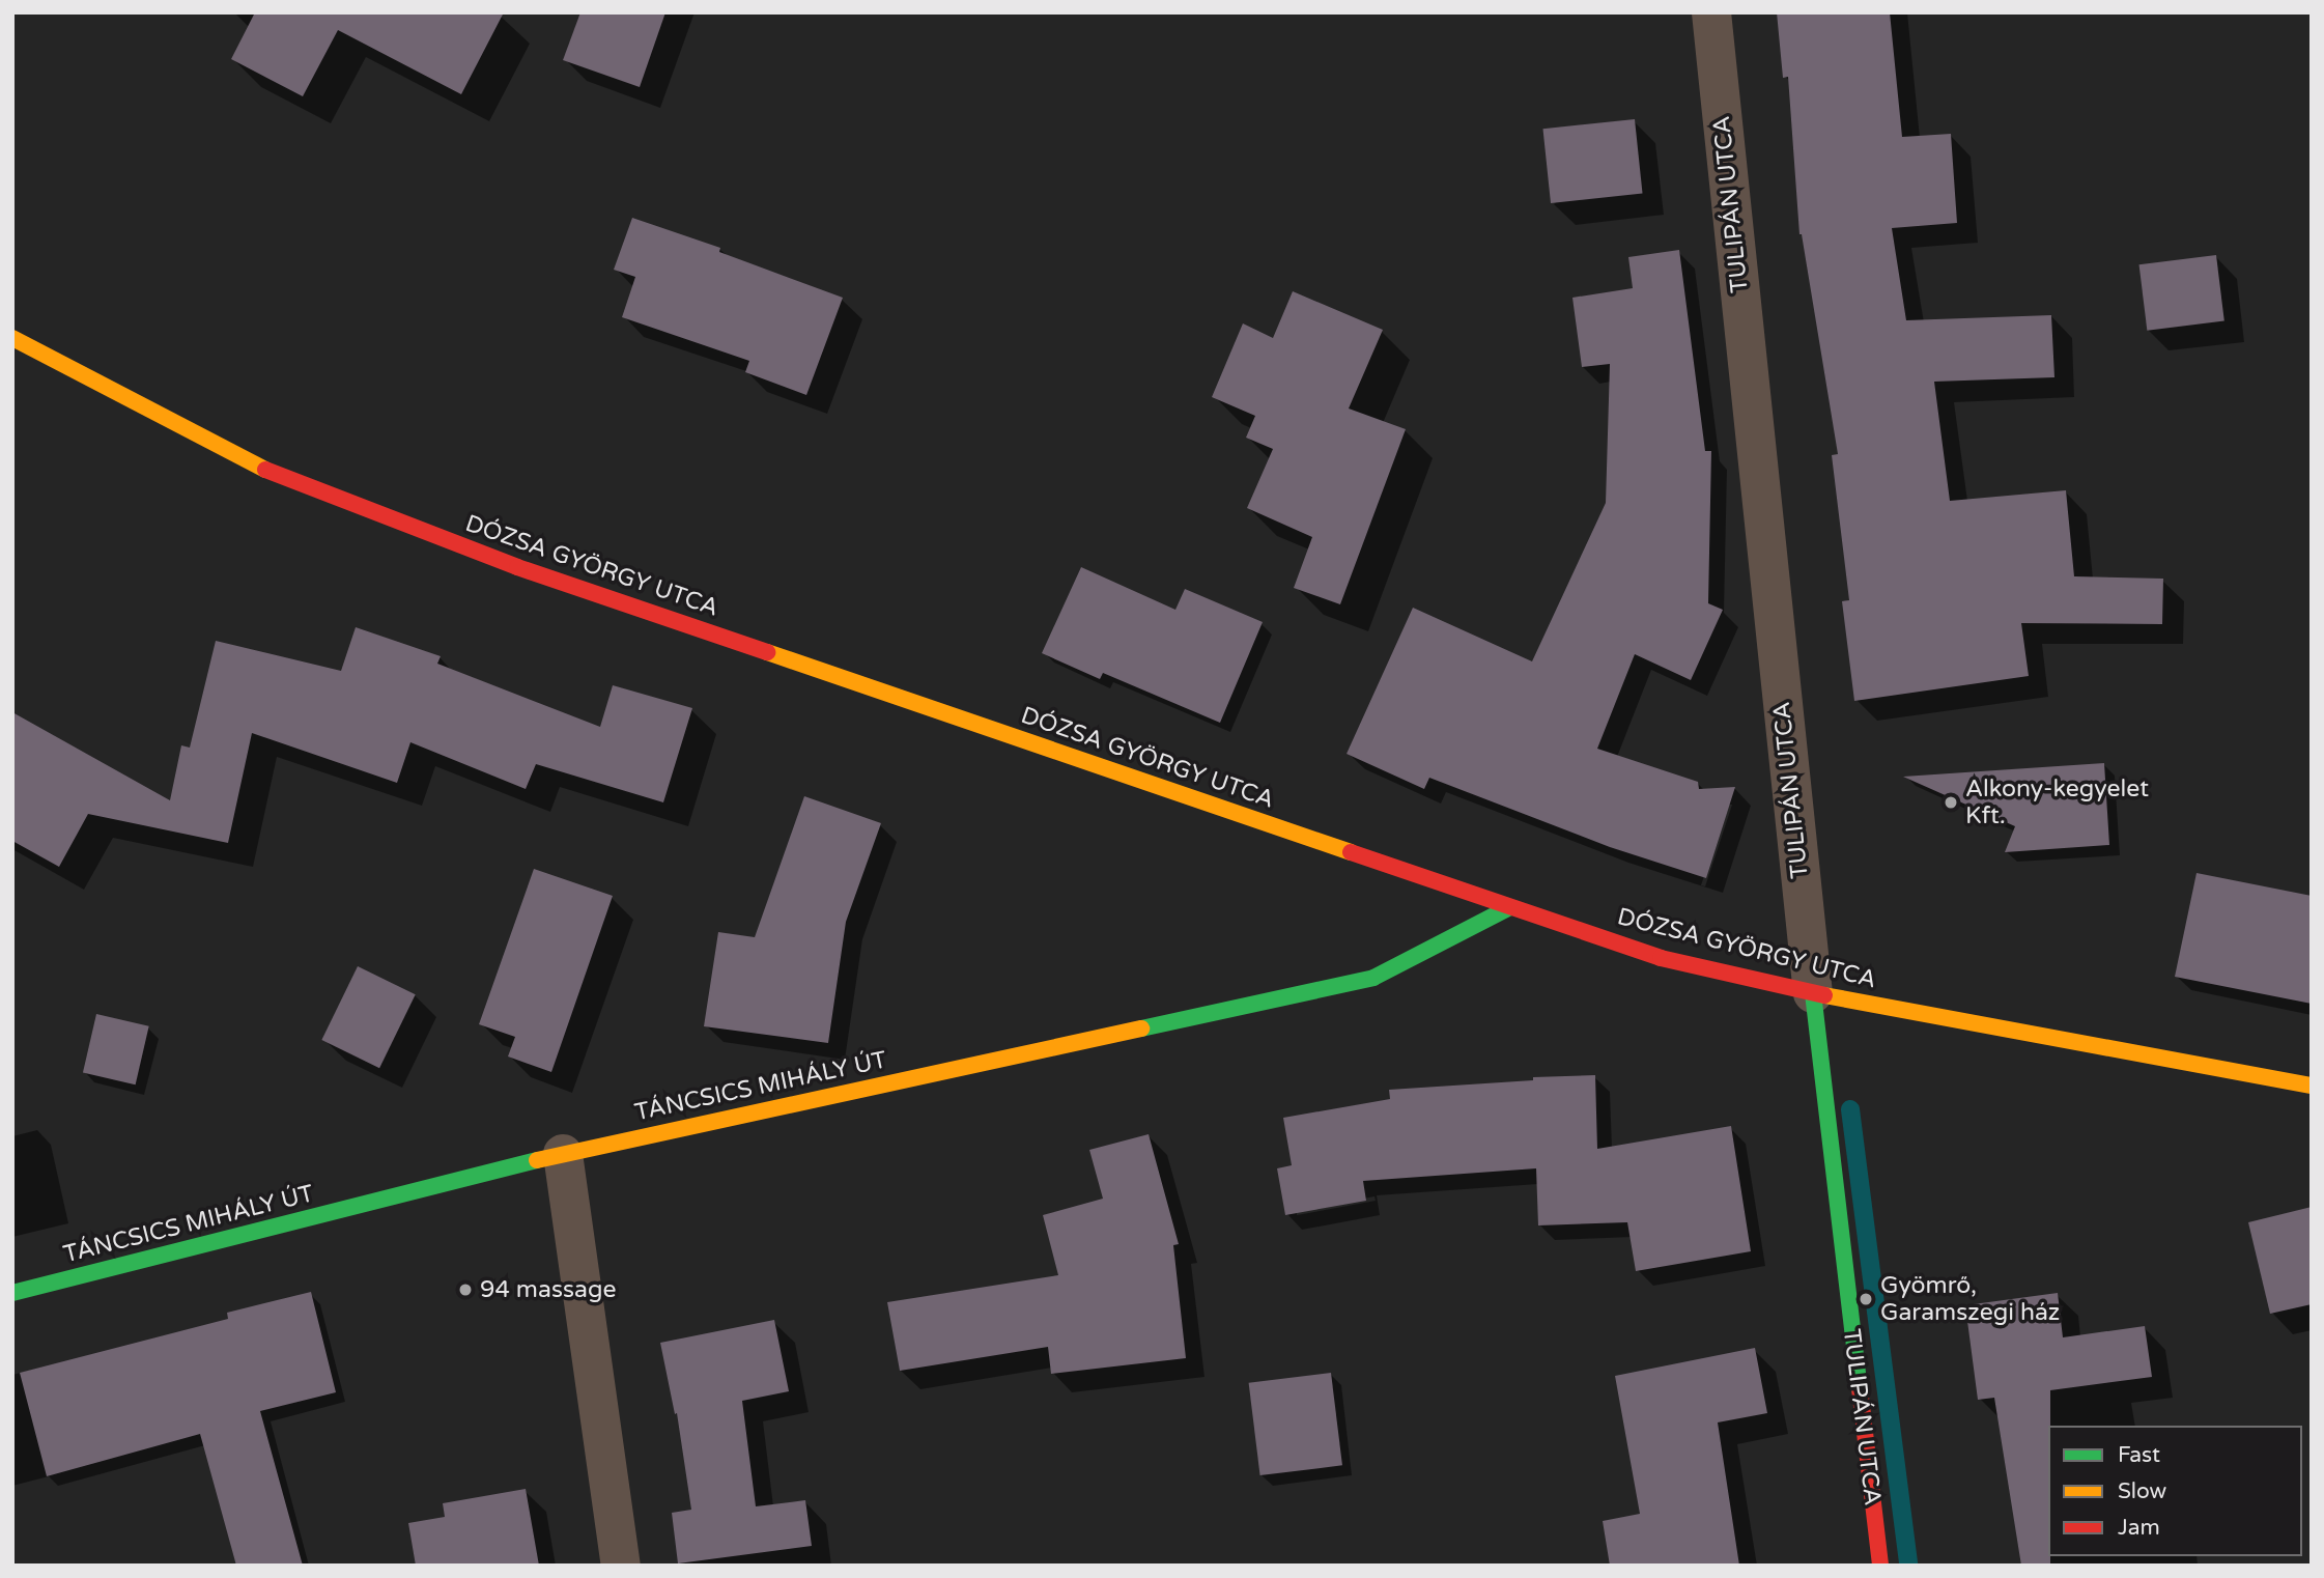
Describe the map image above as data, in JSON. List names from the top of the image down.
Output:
{
  "streets": {
    "main road": ["TULIPÁN UTCA", "DÓZSA GYÖRGY UTCA", "TÁNCSICS MIHÁLY ÚT"]
  },
  "crossings": [
    ["TULIPÁN UTCA", "DÓZSA GYÖRGY UTCA"],
    ["DÓZSA GYÖRGY UTCA", "TÁNCSICS MIHÁLY ÚT"]
  ],
  "places": ["Alkony-kegyelet Kft.", "94 massage", "Gyömrő, Garamszegi ház"],
  "legend": ["Fast", "Slow", "Jam"]
}
